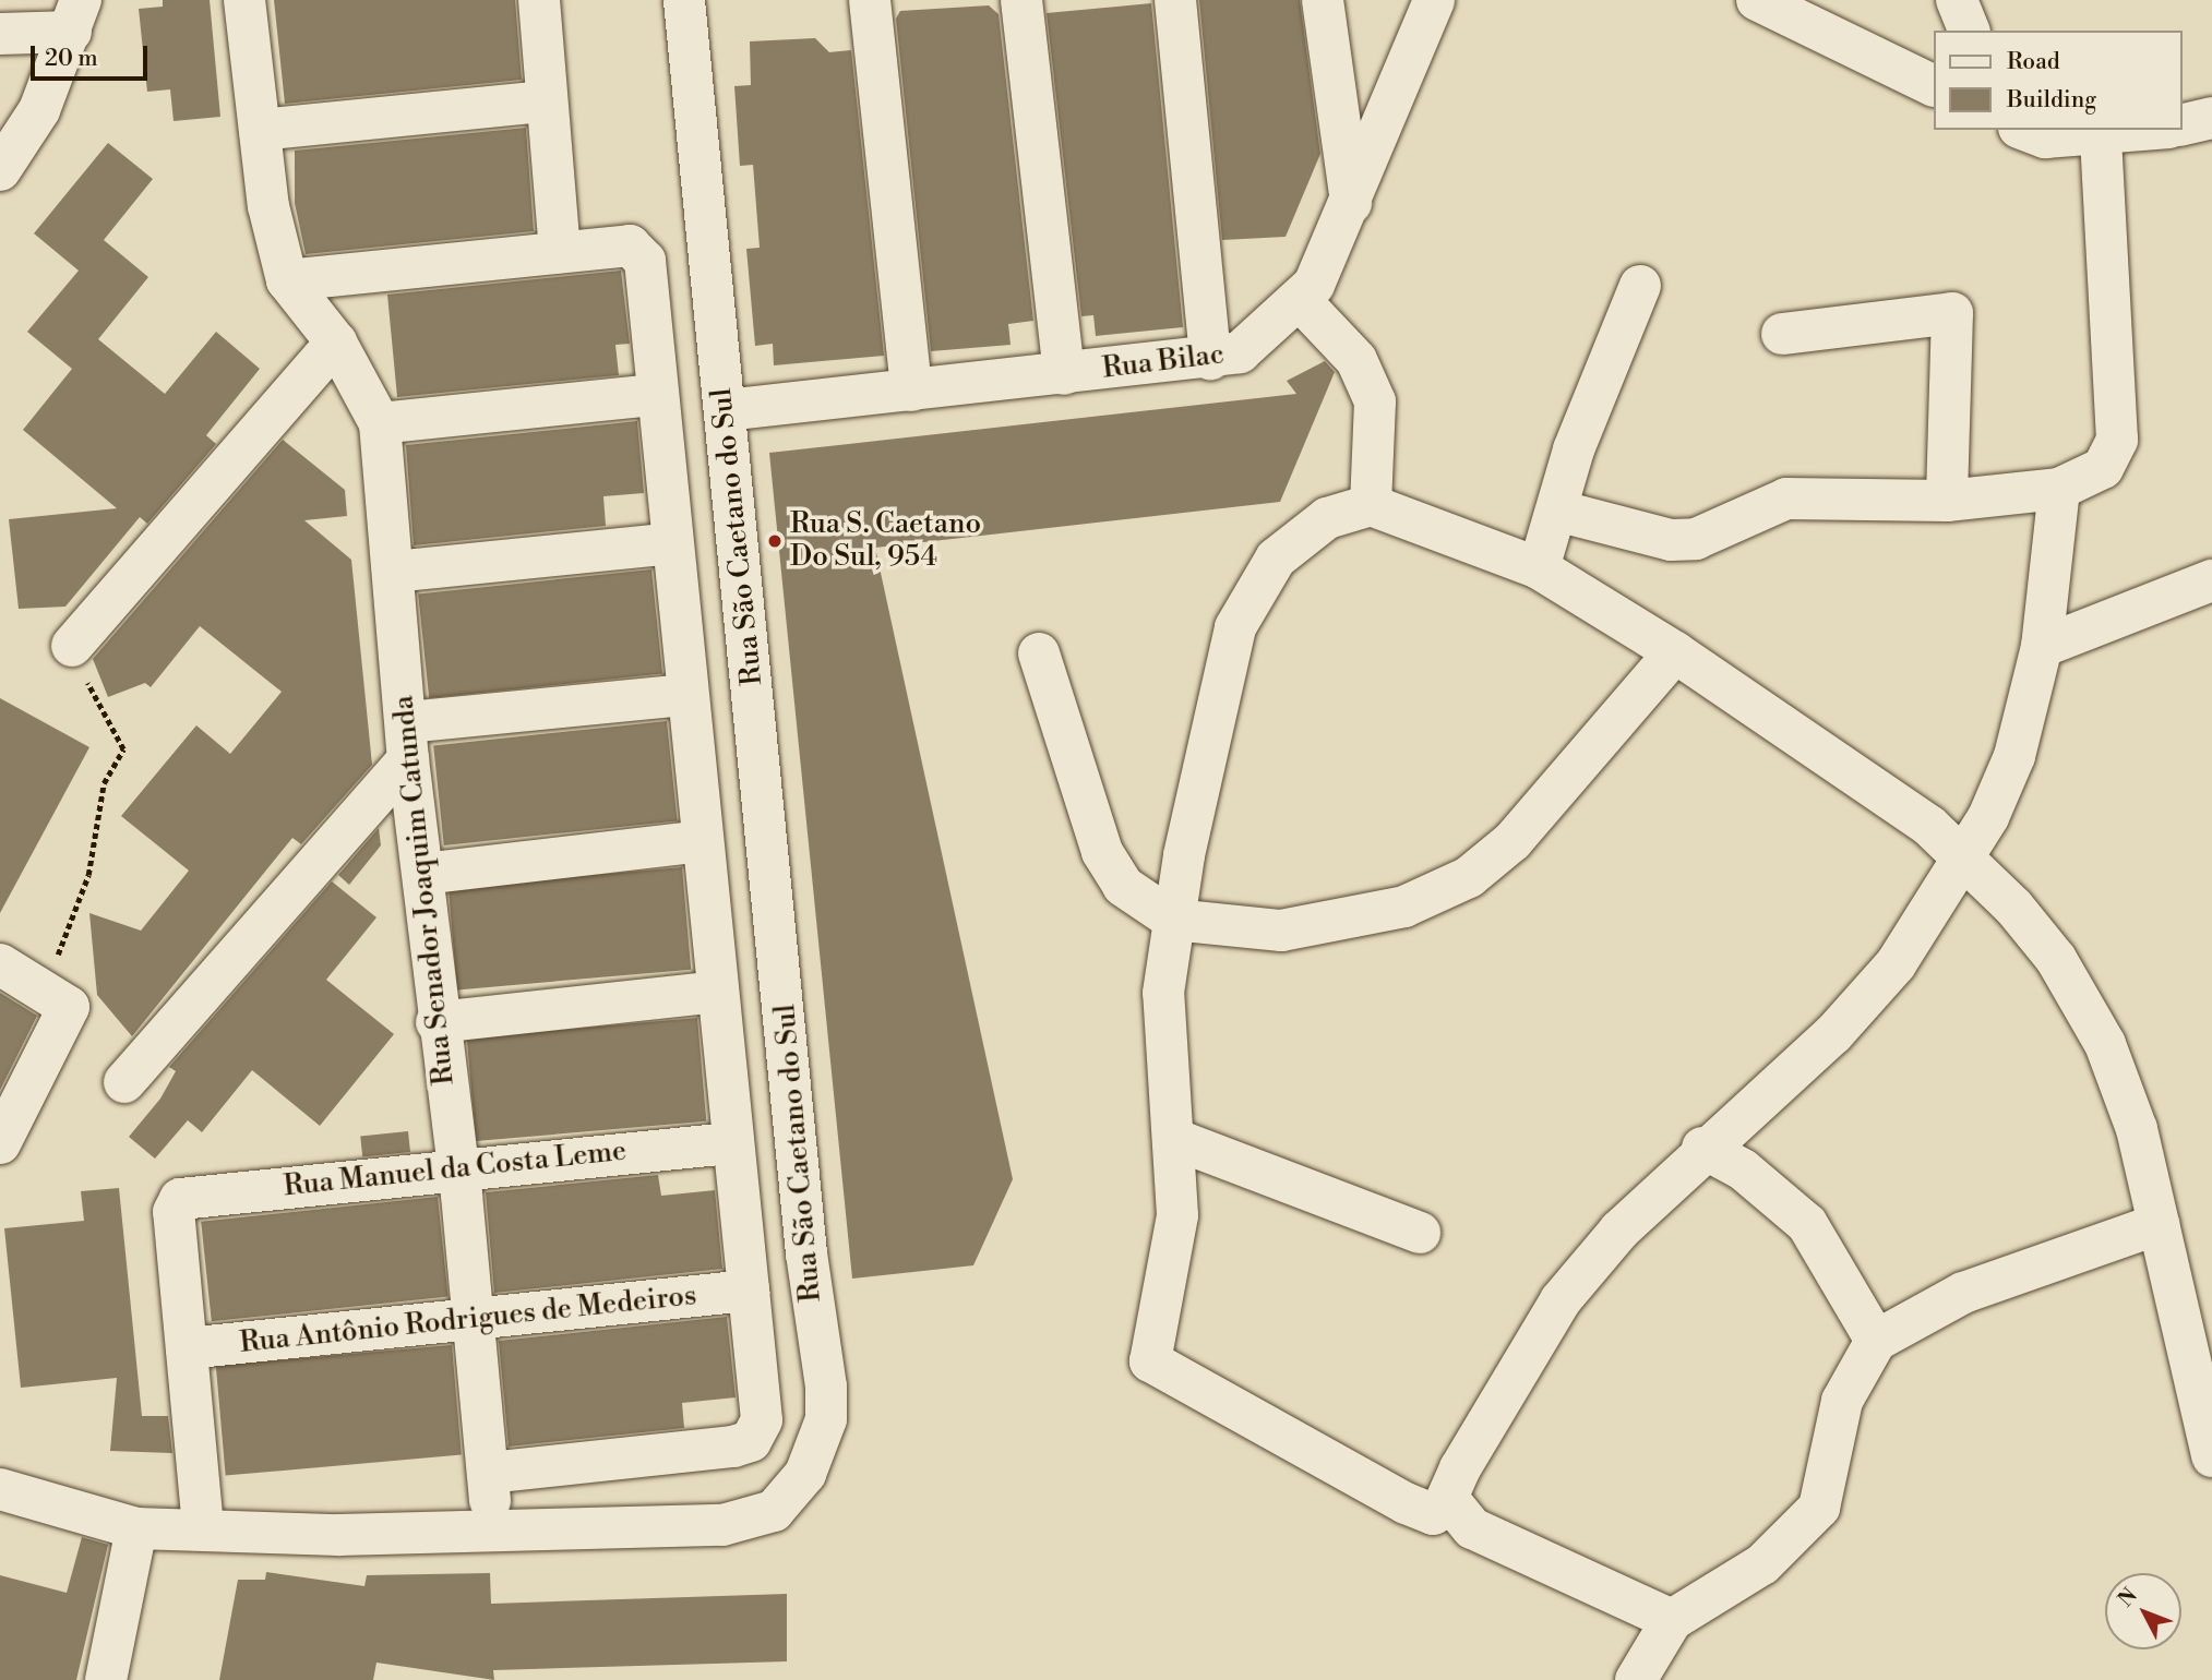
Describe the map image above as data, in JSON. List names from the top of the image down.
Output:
{
  "streets": {
    "street": [
      "Rua Bilac",
      "Rua São Caetano do Sul",
      "Rua Senador Joaquim Catunda",
      "Rua Manuel da Costa Leme",
      "Rua Antônio Rodrigues de Medeiros"
    ]
  },
  "crossings": [
    ["Rua Bilac", "Rua São Caetano do Sul"],
    ["Rua São Caetano do Sul", "Rua Senador Joaquim Catunda"],
    ["Rua Senador Joaquim Catunda", "Rua Manuel da Costa Leme"],
    ["Rua Senador Joaquim Catunda", "Rua Antônio Rodrigues de Medeiros"],
    ["Rua Manuel da Costa Leme", "Rua Antônio Rodrigues de Medeiros"]
  ],
  "places": ["Rua S. Caetano Do Sul, 954"],
  "legend": ["Road", "Building"],
  "scale_bar": "20 m",
  "north": "top left"
}
